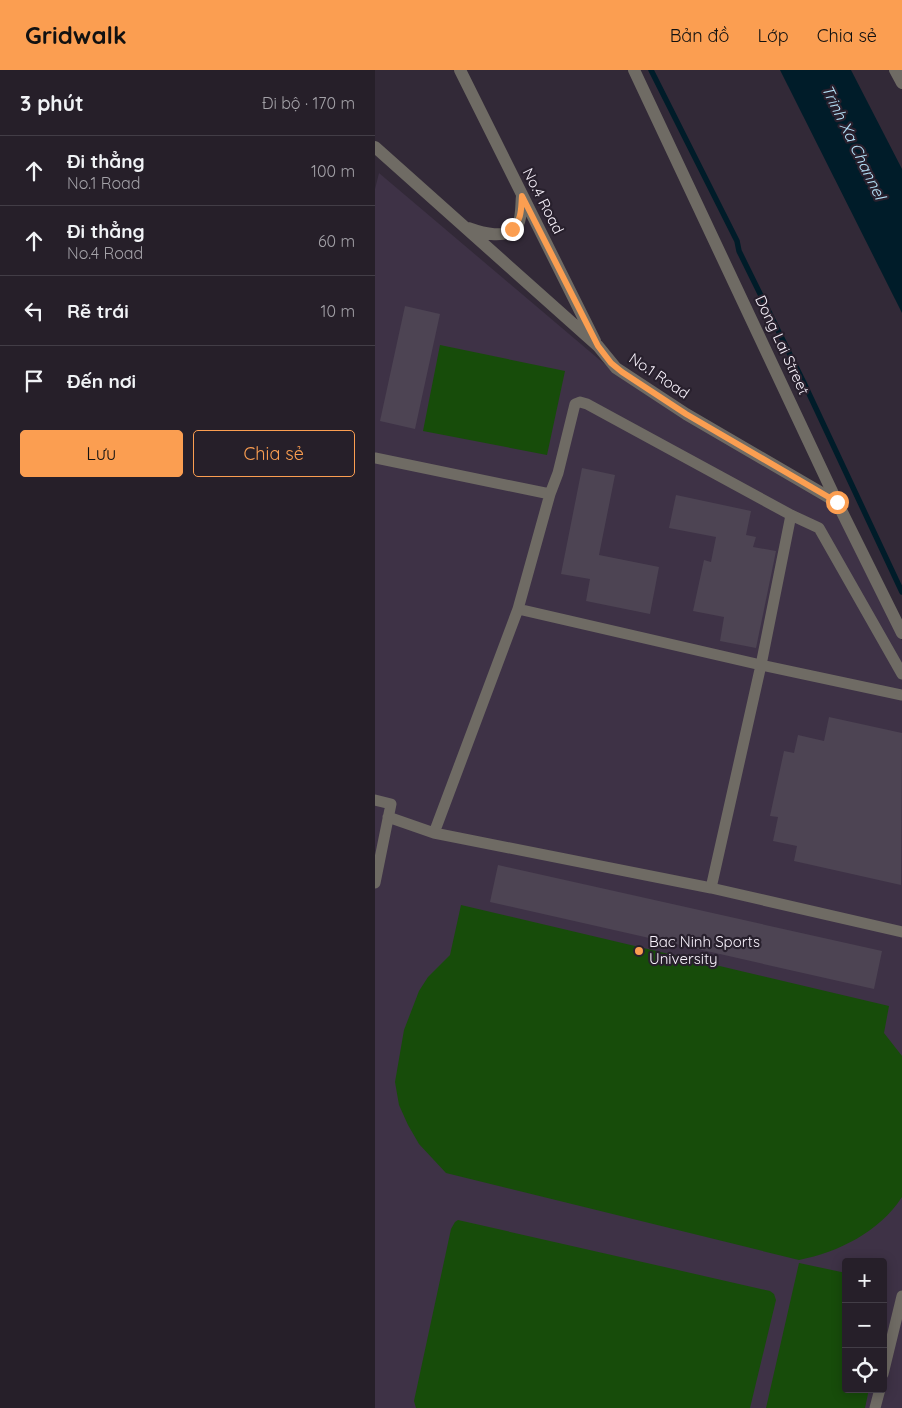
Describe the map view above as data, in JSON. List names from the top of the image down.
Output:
{
  "streets": {
    "street": ["No.4 Road", "Dong Lai Street", "No.1 Road"]
  },
  "crossings": [
    ["No.4 Road", "No.1 Road"],
    ["Dong Lai Street", "No.1 Road"]
  ],
  "water": ["Trinh Xa Channel"],
  "places": ["Bac Ninh Sports University"],
  "page": {
    "header": "Gridwalk",
    "nav": ["Bản đồ", "Lớp", "Chia sẻ"],
    "heading": ["3 phút", "Đi bộ · 170 m"],
    "list": [
      ["Đi thẳng", "No.1 Road", "100 m"],
      ["Đi thẳng", "No.4 Road", "60 m"],
      ["Rẽ trái", "10 m"],
      "Đến nơi"
    ],
    "buttons": ["Lưu", "Chia sẻ"],
    "map_buttons": ["+", "−"]
  }
}
